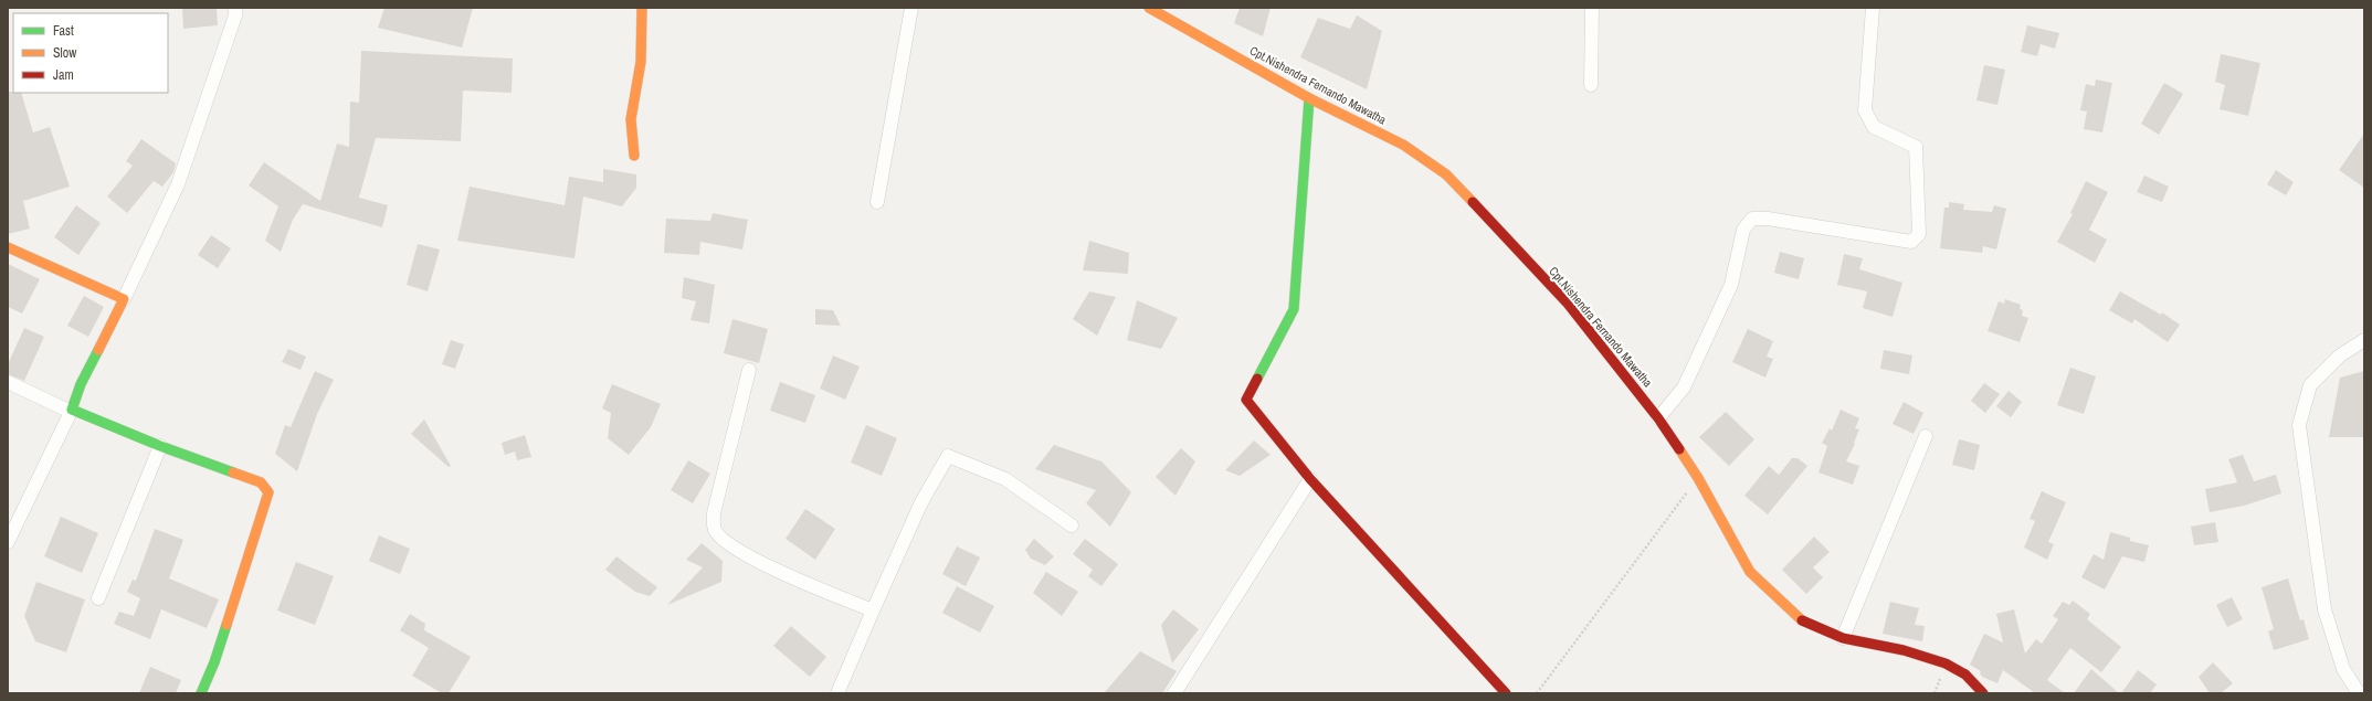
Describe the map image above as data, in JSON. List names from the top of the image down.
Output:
{
  "streets": {
    "street": ["Cpt.Nishendra Fernando Mawatha"]
  },
  "legend": ["Fast", "Slow", "Jam"]
}
